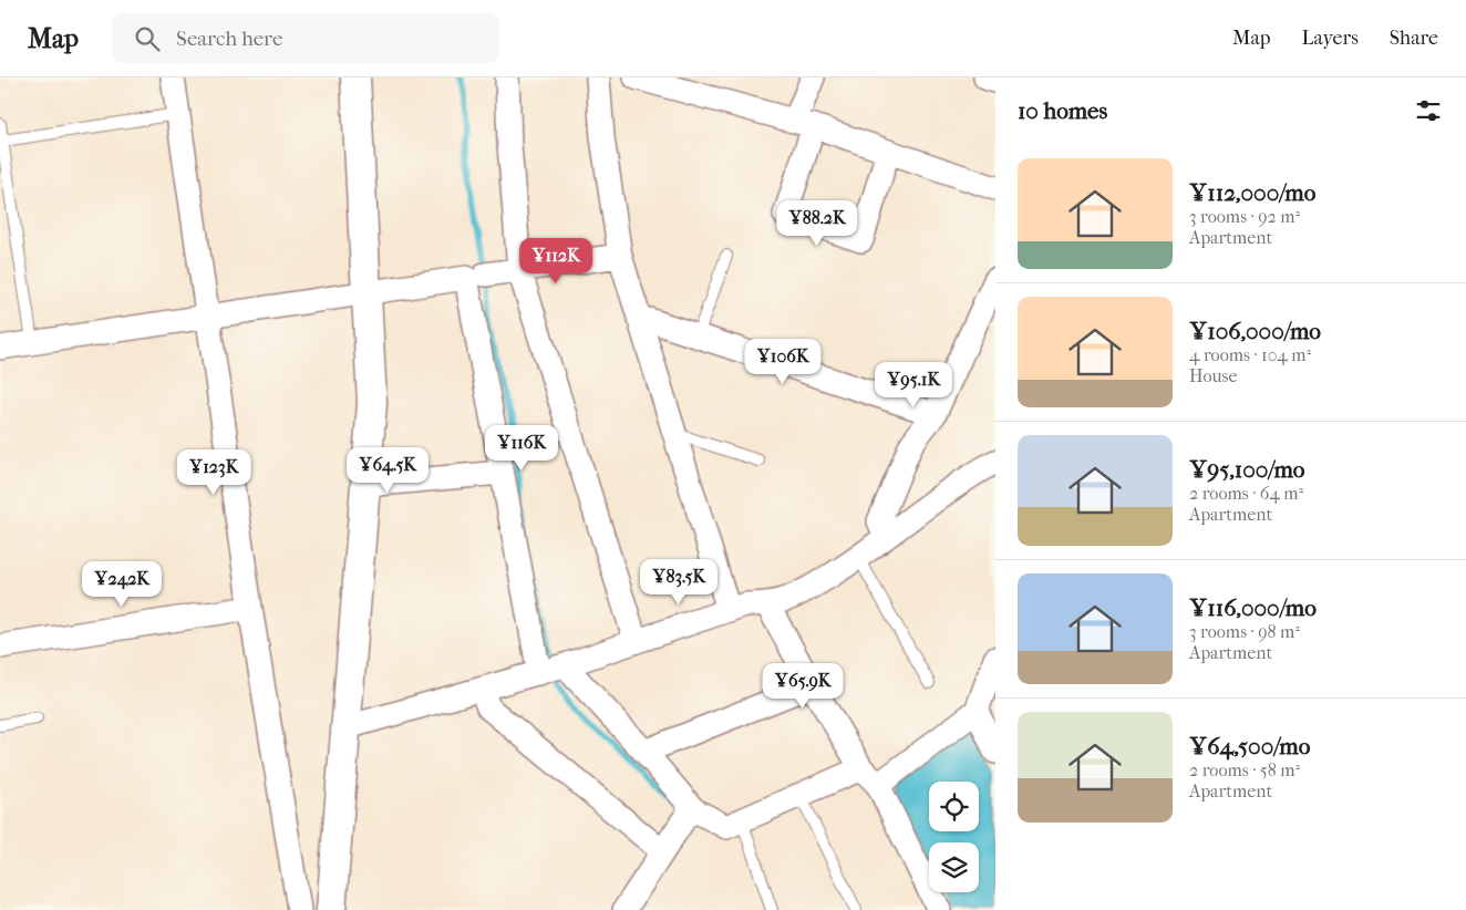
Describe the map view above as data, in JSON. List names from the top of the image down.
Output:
{
  "page": {
    "header": "Map",
    "search": "Search here",
    "nav": ["Map", "Layers", "Share"],
    "heading": "10 homes",
    "list": [
      {
        "name": "¥112,000/mo",
        "note": "3 rooms · 92 m² · Apartment"
      },
      {
        "name": "¥106,000/mo",
        "note": "4 rooms · 104 m² · House"
      },
      {
        "name": "¥95,100/mo",
        "note": "2 rooms · 64 m² · Apartment"
      },
      {
        "name": "¥116,000/mo",
        "note": "3 rooms · 98 m² · Apartment"
      },
      {
        "name": "¥64,500/mo",
        "note": "2 rooms · 58 m² · Apartment"
      }
    ],
    "price": [
      "¥88.2K",
      "¥112K",
      "¥106K",
      "¥95.1K",
      "¥116K",
      "¥64.5K",
      "¥123K",
      "¥83.5K",
      "¥242K",
      "¥65.9K"
    ]
  }
}
